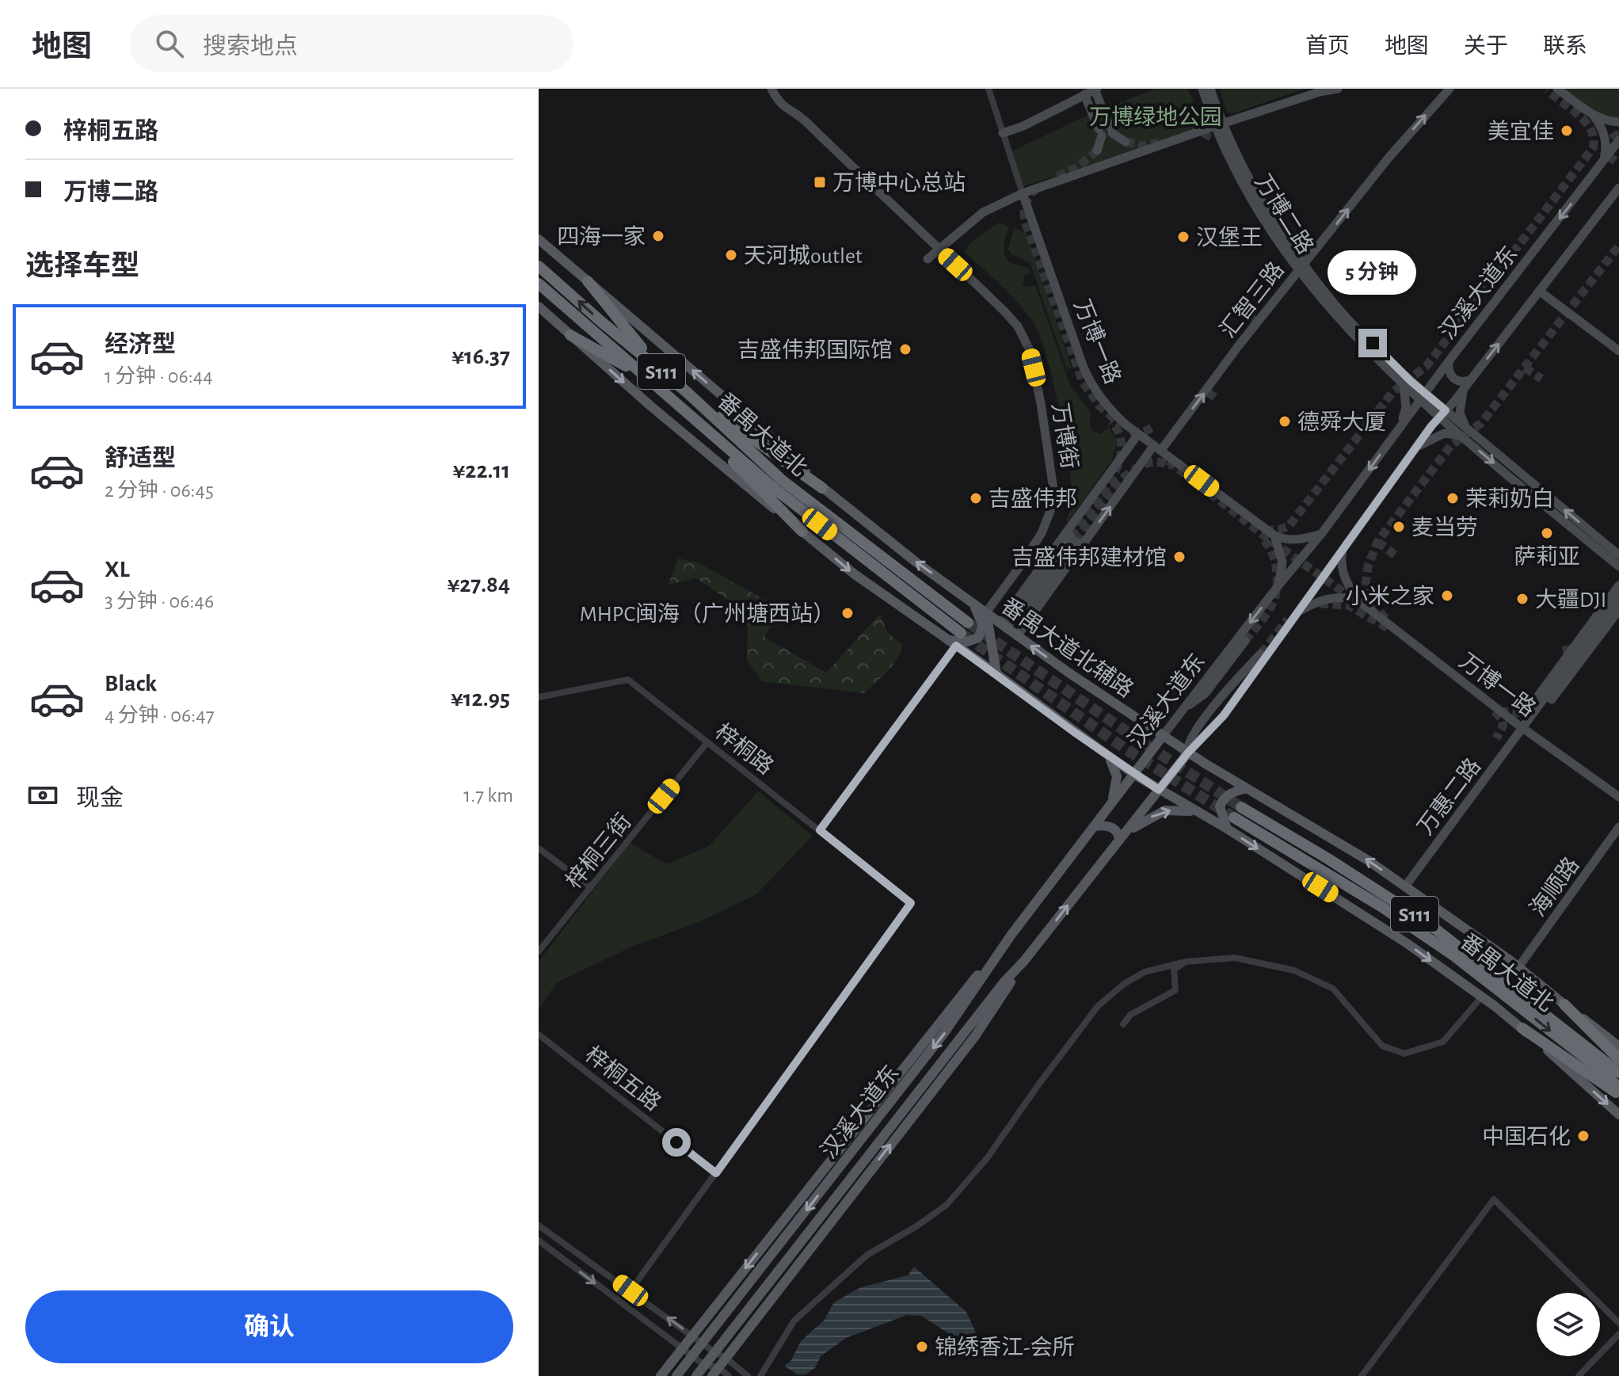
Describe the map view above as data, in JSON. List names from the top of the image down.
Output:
{
  "streets": {
    "highway": ["S111", "番禺大道北"],
    "main road": ["汉溪大道东", "番禺大道北辅路"],
    "street": [
      "万博二路",
      "汇智三路",
      "万博一路",
      "万博街",
      "梓桐路",
      "万惠二路",
      "梓桐三街",
      "海顺路",
      "梓桐五路"
    ]
  },
  "crossings": [
    ["万博二路", "汉溪大道东"],
    ["万博二路", "汇智三路"],
    ["汉溪大道东", "番禺大道北辅路"],
    ["汇智三路", "万博一路"],
    ["汇智三路", "番禺大道北辅路"],
    ["万博一路", "万惠二路"],
    ["万博街", "番禺大道北辅路"],
    ["番禺大道北辅路", "万惠二路"],
    ["番禺大道北辅路", "海顺路"],
    ["梓桐路", "梓桐三街"],
    ["梓桐路", "梓桐五路"]
  ],
  "parks": ["万博绿地公园"],
  "places": {
    "other": [
      "美宜佳",
      "四海一家",
      "汉堡王",
      "天河城outlet",
      "吉盛伟邦国际馆",
      "德舜大厦",
      "吉盛伟邦",
      "茉莉奶白",
      "麦当劳",
      "萨莉亚",
      "吉盛伟邦建材馆",
      "小米之家",
      "大疆DJI",
      "MHPC闽海（广州塘西站）",
      "中国石化",
      "锦绣香江-会所"
    ],
    "transit": ["万博中心总站"]
  },
  "page": {
    "header": "地图",
    "search": "搜索地点",
    "nav": [
      "首页",
      "地图",
      "关于",
      "联系"
    ],
    "banner": ["梓桐五路", "万博二路"],
    "heading": "选择车型",
    "bubble": "5 分钟",
    "list": [
      {
        "name": "经济型",
        "note": "1 分钟 · 06:44",
        "value": "¥16.37"
      },
      {
        "name": "舒适型",
        "note": "2 分钟 · 06:45",
        "value": "¥22.11"
      },
      {
        "name": "XL",
        "note": "3 分钟 · 06:46",
        "value": "¥27.84"
      },
      {
        "name": "Black",
        "note": "4 分钟 · 06:47",
        "value": "¥12.95"
      }
    ],
    "pay": ["现金", "1.7 km"],
    "buttons": "确认"
  }
}
